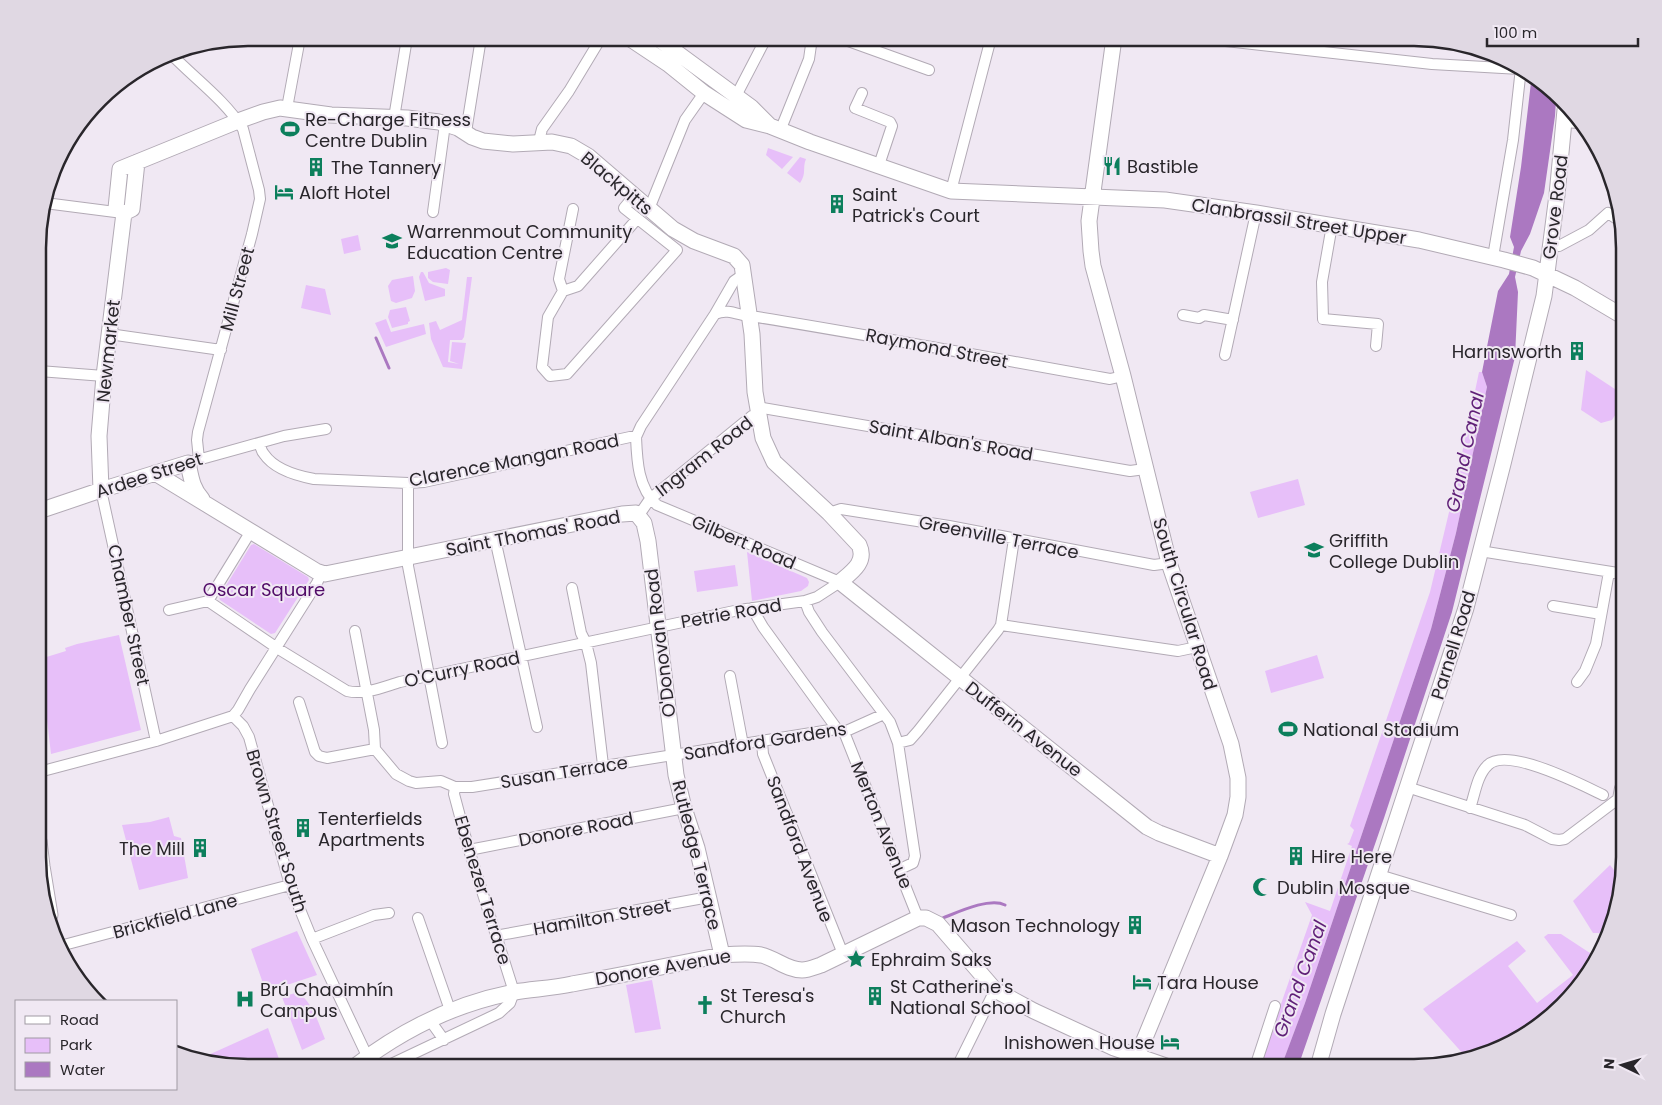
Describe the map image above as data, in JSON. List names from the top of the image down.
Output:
{
  "streets": {
    "street": [
      "Blackpitts",
      "Grove Road",
      "Clanbrassil Street Upper",
      "Mill Street",
      "Raymond Street",
      "Newmarket",
      "Saint Alban's Road",
      "Ingram Road",
      "Clarence Mangan Road",
      "Ardee Street",
      "Saint Thomas' Road",
      "Greenville Terrace",
      "Gilbert Road",
      "South Circular Road",
      "Petrie Road",
      "Chamber Street",
      "O'Donovan Road",
      "Parnell Road",
      "O'Curry Road",
      "Dufferin Avenue",
      "Sandford Gardens",
      "Susan Terrace",
      "Merton Avenue",
      "Donore Road",
      "Brown Street South",
      "Sandford Avenue",
      "Rutledge Terrace",
      "Ebenezer Terrace",
      "Brickfield Lane",
      "Hamilton Street",
      "Donore Avenue"
    ]
  },
  "crossings": [
    ["Blackpitts", "Mill Street"],
    ["Blackpitts", "Newmarket"],
    ["Blackpitts", "Clarence Mangan Road"],
    ["Grove Road", "Clanbrassil Street Upper"],
    ["Grove Road", "Parnell Road"],
    ["Clanbrassil Street Upper", "South Circular Road"],
    ["Clanbrassil Street Upper", "Parnell Road"],
    ["Mill Street", "Ardee Street"],
    ["Raymond Street", "South Circular Road"],
    ["Newmarket", "Ardee Street"],
    ["Newmarket", "Chamber Street"],
    ["Saint Alban's Road", "Ingram Road"],
    ["Saint Alban's Road", "South Circular Road"],
    ["Ingram Road", "Saint Thomas' Road"],
    ["Ingram Road", "Gilbert Road"],
    ["Clarence Mangan Road", "Ardee Street"],
    ["Ardee Street", "Chamber Street"],
    ["Saint Thomas' Road", "O'Donovan Road"],
    ["Greenville Terrace", "South Circular Road"],
    ["Gilbert Road", "Petrie Road"],
    ["Gilbert Road", "Dufferin Avenue"],
    ["South Circular Road", "Dufferin Avenue"],
    ["Petrie Road", "O'Donovan Road"],
    ["Petrie Road", "O'Curry Road"],
    ["Petrie Road", "Dufferin Avenue"],
    ["Petrie Road", "Merton Avenue"],
    ["O'Donovan Road", "O'Curry Road"],
    ["O'Donovan Road", "Sandford Gardens"],
    ["O'Donovan Road", "Susan Terrace"],
    ["O'Donovan Road", "Rutledge Terrace"],
    ["Sandford Gardens", "Susan Terrace"],
    ["Sandford Gardens", "Merton Avenue"],
    ["Sandford Gardens", "Sandford Avenue"],
    ["Sandford Gardens", "Rutledge Terrace"],
    ["Susan Terrace", "Rutledge Terrace"],
    ["Susan Terrace", "Ebenezer Terrace"],
    ["Merton Avenue", "Donore Avenue"],
    ["Donore Road", "Rutledge Terrace"],
    ["Donore Road", "Ebenezer Terrace"],
    ["Brown Street South", "Brickfield Lane"],
    ["Sandford Avenue", "Donore Avenue"],
    ["Rutledge Terrace", "Hamilton Street"],
    ["Rutledge Terrace", "Donore Avenue"],
    ["Ebenezer Terrace", "Hamilton Street"],
    ["Ebenezer Terrace", "Donore Avenue"]
  ],
  "water": ["Grand Canal"],
  "parks": ["Oscar Square"],
  "places": {
    "sports": ["Re-Charge Fitness Centre Dublin", "National Stadium"],
    "restaurant": ["Bastible"],
    "building": [
      "The Tannery",
      "Saint Patrick's Court",
      "Harmsworth",
      "Tenterfields Apartments",
      "The Mill",
      "Hire Here",
      "Mason Technology",
      "St Catherine's National School"
    ],
    "hotel": ["Aloft Hotel", "Tara House", "Inishowen House"],
    "school or university": ["Warrenmout Community Education Centre", "Griffith College Dublin"],
    "mosque": ["Dublin Mosque"],
    "place": ["Ephraim Saks"],
    "hospital": ["Brú Chaoimhín Campus"],
    "church": ["St Teresa's Church"]
  },
  "legend": ["Road", "Park", "Water"],
  "scale_bar": "100 m",
  "north": "left"
}
